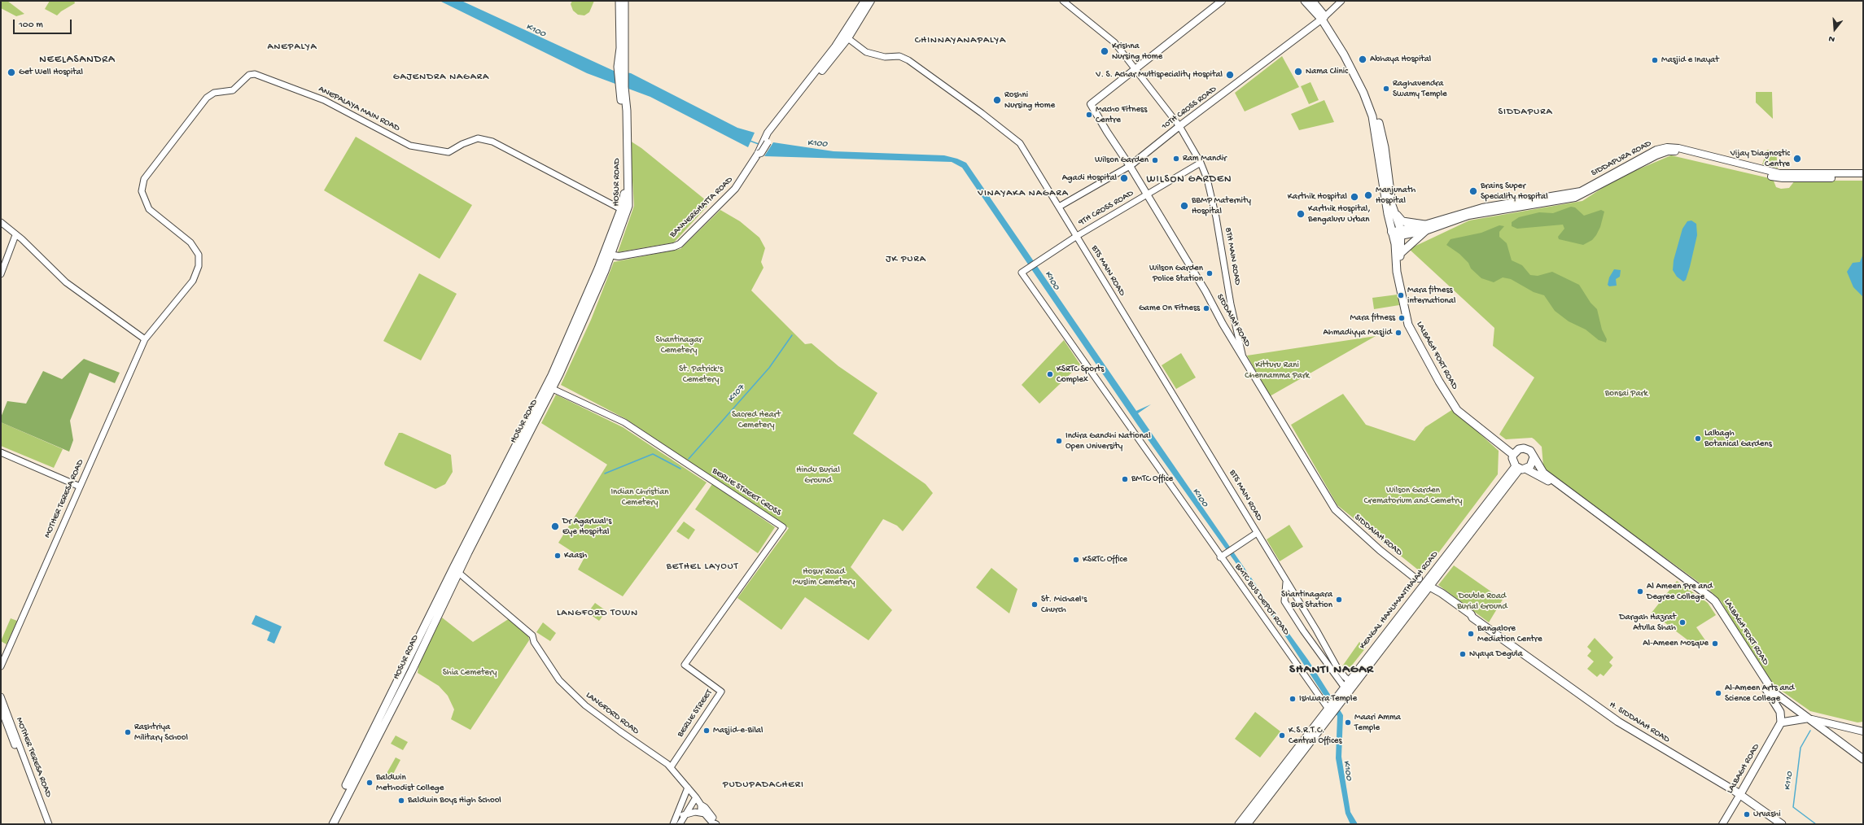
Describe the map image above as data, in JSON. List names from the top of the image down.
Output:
{
  "streets": {
    "main road": [
      "10TH CROSS ROAD",
      "SIDDAPURA ROAD",
      "HOSUR ROAD",
      "BANNERGHATTA ROAD",
      "SIDDAIAH ROAD",
      "LALBAGH FORT ROAD",
      "KENGAL HANUMANTHAIAH ROAD",
      "H. SIDDAIAH ROAD",
      "LALBAGH ROAD"
    ],
    "street": [
      "ANEPALAYA MAIN ROAD",
      "9TH CROSS ROAD",
      "8TH MAIN ROAD",
      "BTS MAIN ROAD",
      "BERLIE STREET CROSS",
      "MOTHER TERESA ROAD",
      "BMTC BUS DEPOT ROAD",
      "LANGFORD ROAD",
      "BERLIE STREET"
    ]
  },
  "crossings": [
    ["10TH CROSS ROAD", "8TH MAIN ROAD"],
    ["10TH CROSS ROAD", "BTS MAIN ROAD"],
    ["10TH CROSS ROAD", "SIDDAIAH ROAD"],
    ["10TH CROSS ROAD", "LALBAGH FORT ROAD"],
    ["ANEPALAYA MAIN ROAD", "HOSUR ROAD"],
    ["ANEPALAYA MAIN ROAD", "MOTHER TERESA ROAD"],
    ["HOSUR ROAD", "BANNERGHATTA ROAD"],
    ["HOSUR ROAD", "BERLIE STREET CROSS"],
    ["HOSUR ROAD", "LANGFORD ROAD"],
    ["BANNERGHATTA ROAD", "BTS MAIN ROAD"],
    ["9TH CROSS ROAD", "8TH MAIN ROAD"],
    ["9TH CROSS ROAD", "BTS MAIN ROAD"],
    ["9TH CROSS ROAD", "SIDDAIAH ROAD"],
    ["9TH CROSS ROAD", "BMTC BUS DEPOT ROAD"],
    ["8TH MAIN ROAD", "SIDDAIAH ROAD"],
    ["BTS MAIN ROAD", "KENGAL HANUMANTHAIAH ROAD"],
    ["SIDDAIAH ROAD", "KENGAL HANUMANTHAIAH ROAD"],
    ["SIDDAIAH ROAD", "H. SIDDAIAH ROAD"],
    ["LALBAGH FORT ROAD", "KENGAL HANUMANTHAIAH ROAD"],
    ["LALBAGH FORT ROAD", "LALBAGH ROAD"],
    ["BERLIE STREET CROSS", "BERLIE STREET"],
    ["BMTC BUS DEPOT ROAD", "KENGAL HANUMANTHAIAH ROAD"],
    ["KENGAL HANUMANTHAIAH ROAD", "H. SIDDAIAH ROAD"],
    ["LANGFORD ROAD", "BERLIE STREET"],
    ["H. SIDDAIAH ROAD", "LALBAGH ROAD"]
  ],
  "districts": [
    "CHINNAYANAPALYA",
    "ANEPALYA",
    "NEELASANDRA",
    "GAJENDRA NAGARA",
    "SIDDAPURA",
    "WILSON GARDEN",
    "VINAYAKA NAGARA",
    "JK PURA",
    "BETHEL LAYOUT",
    "LANGFORD TOWN",
    "SHANTI NAGAR",
    "PUDUPADACHERI"
  ],
  "water": ["K100", "K107", "K110"],
  "parks": [
    "Shantinagar Cemetery",
    "Kitturu Rani Chennamma Park",
    "St. Patrick's Cemetery",
    "Bonsai Park",
    "Sacred Heart Cemetery",
    "Hindu Burial Ground",
    "Wilson Garden Crematorium and Cemetry",
    "Indian Christian Cemetery",
    "Hosur Road Muslim Cemetery",
    "Double Road Burial Ground",
    "Shia Cemetery"
  ],
  "places": [
    "Krishna Nursing Home",
    "Abhaya Hospital",
    "Masjid e Inayat",
    "Nama Clinic",
    "Get Well Hospital",
    "V. S. Achar Multispeciality Hospital",
    "Raghavendra Swamy Temple",
    "Roshni Nursing Home",
    "Macho Fitness Centre",
    "Ram Mandir",
    "Vijay Diagnostic Centre",
    "Wilson Garden",
    "Agadi Hospital",
    "Brains Super Speciality Hospital",
    "Manjunath Hospital",
    "Karthik Hospital",
    "BBMP Maternity Hospital",
    "Karthik Hospital, Bengaluru Urban",
    "Wilson Garden Police Station",
    "Mara fitness international",
    "Game On Fitness",
    "Mara fitness",
    "Ahmadiyya Masjid",
    "KSRTC Sports Complex",
    "Lalbagh Botanical Gardens",
    "Indira Gandhi National Open University",
    "BMTC Office",
    "Dr Agarwal's Eye Hospital",
    "Kaash",
    "KSRTC Office",
    "Al Ameen Pre and Degree College",
    "Shantinagara Bus Station",
    "St. Michael's Church",
    "Dargah Hazrat Atulla Shah",
    "Bangalore Mediation Centre",
    "Al-Ameen Mosque",
    "Nyaya Degula",
    "Al-Ameen Arts and Science College",
    "Ishwara Temple",
    "Maari Amma Temple",
    "Masjid-e-Bilal",
    "Rashtriya Military School",
    "K.S.R.T.C. Central Offices",
    "Baldwin Methodist College",
    "Baldwin Boys High School",
    "Urvashi"
  ],
  "scale_bar": "100 m",
  "north": "bottom"
}
